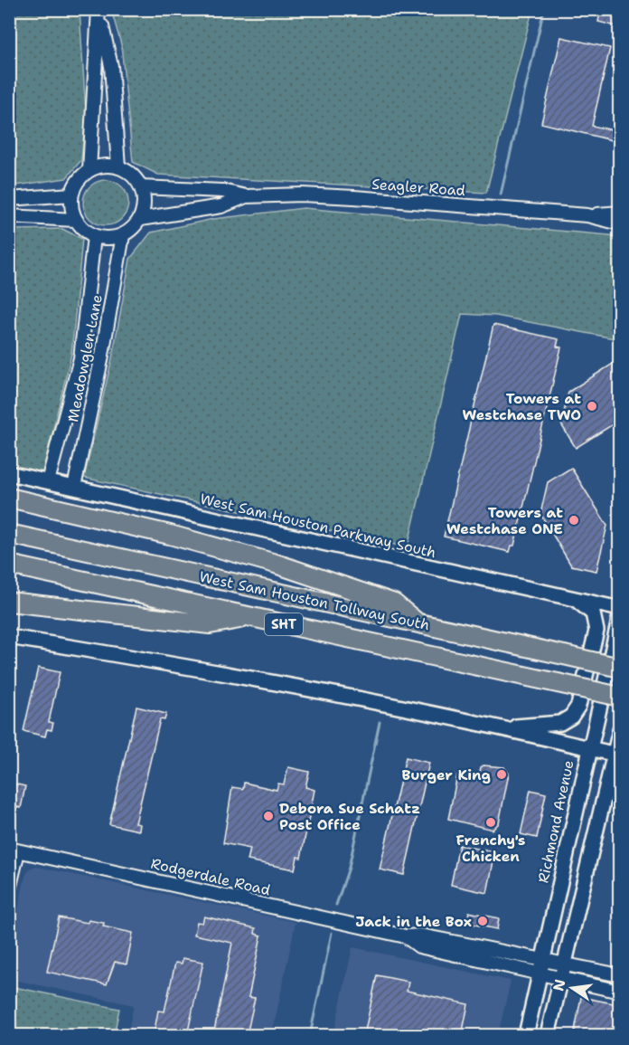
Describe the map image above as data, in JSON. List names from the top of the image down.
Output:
{
  "streets": {
    "highway": ["West Sam Houston Tollway South", "SHT"],
    "main road": ["West Sam Houston Parkway South", "Richmond Avenue"],
    "street": ["Seagler Road", "Meadowglen Lane", "Rodgerdale Road"]
  },
  "crossings": [
    ["Seagler Road", "Meadowglen Lane"],
    ["Meadowglen Lane", "West Sam Houston Parkway South"],
    ["Richmond Avenue", "Rodgerdale Road"]
  ],
  "places": [
    "Towers at Westchase TWO",
    "Towers at Westchase ONE",
    "Burger King",
    "Debora Sue Schatz Post Office",
    "Frenchy's Chicken",
    "Jack in the Box"
  ],
  "north": "left"
}
